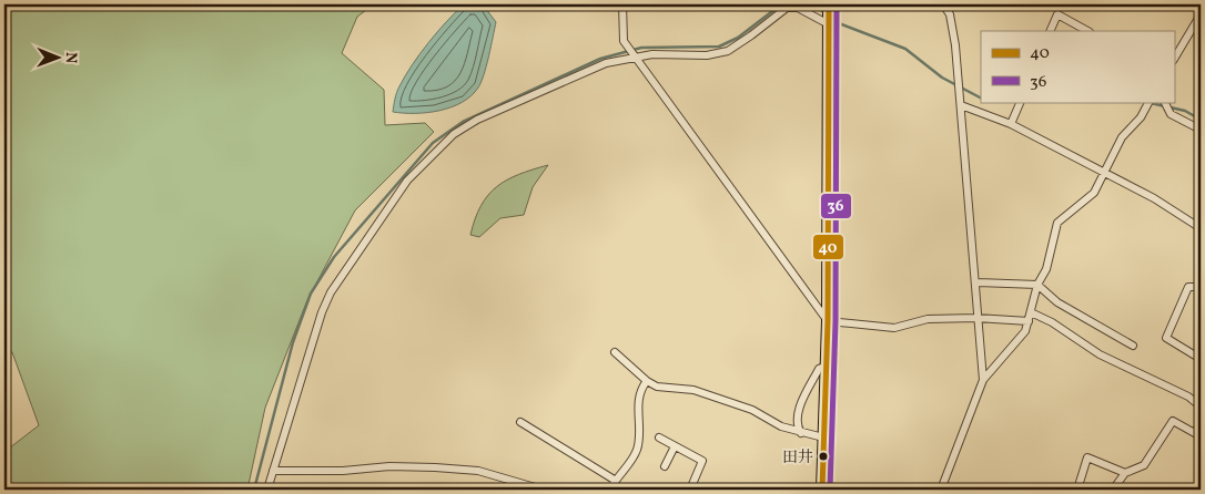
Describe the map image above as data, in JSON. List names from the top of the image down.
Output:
{
  "places": ["田井"],
  "lines": ["transit line 40", "transit line 36"],
  "legend": ["40", "36"],
  "north": "right"
}
